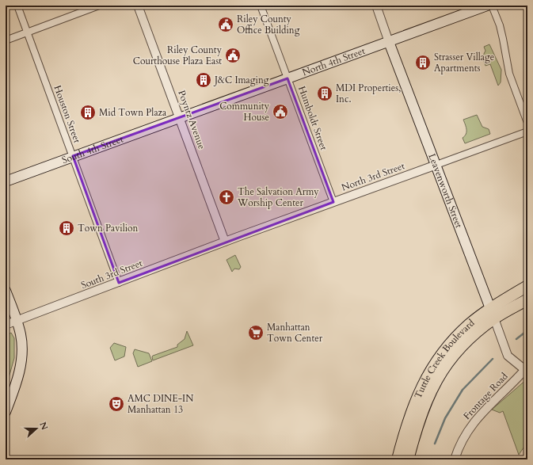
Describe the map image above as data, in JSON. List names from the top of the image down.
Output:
{
  "streets": {
    "highway": ["Tuttle Creek Boulevard"],
    "main road": ["North 4th Street", "South 4th Street", "Leavenworth Street"],
    "street": [
      "Houston Street",
      "Humboldt Street",
      "Poyntz Avenue",
      "North 3rd Street",
      "South 3rd Street",
      "Frontage Road"
    ]
  },
  "crossings": [
    ["North 4th Street", "Humboldt Street"],
    ["North 4th Street", "Poyntz Avenue"],
    ["North 4th Street", "South 4th Street"],
    ["North 4th Street", "Leavenworth Street"],
    ["Houston Street", "South 4th Street"],
    ["Houston Street", "South 3rd Street"],
    ["Humboldt Street", "North 3rd Street"],
    ["Poyntz Avenue", "South 4th Street"],
    ["Poyntz Avenue", "North 3rd Street"],
    ["Poyntz Avenue", "South 3rd Street"],
    ["North 3rd Street", "Leavenworth Street"],
    ["North 3rd Street", "South 3rd Street"],
    ["Leavenworth Street", "Tuttle Creek Boulevard"],
    ["Leavenworth Street", "Frontage Road"]
  ],
  "places": {
    "public building": ["Riley County Office Building", "Riley County Courthouse Plaza East", "Community House"],
    "building": [
      "Strasser Village Apartments",
      "J&C Imaging",
      "MDI Properties, Inc.",
      "Mid Town Plaza",
      "Town Pavilion"
    ],
    "church": ["The Salvation Army Worship Center"],
    "supermarket": ["Manhattan Town Center"],
    "theatre": ["AMC DINE-IN Manhattan 13"]
  },
  "north": "right"
}
